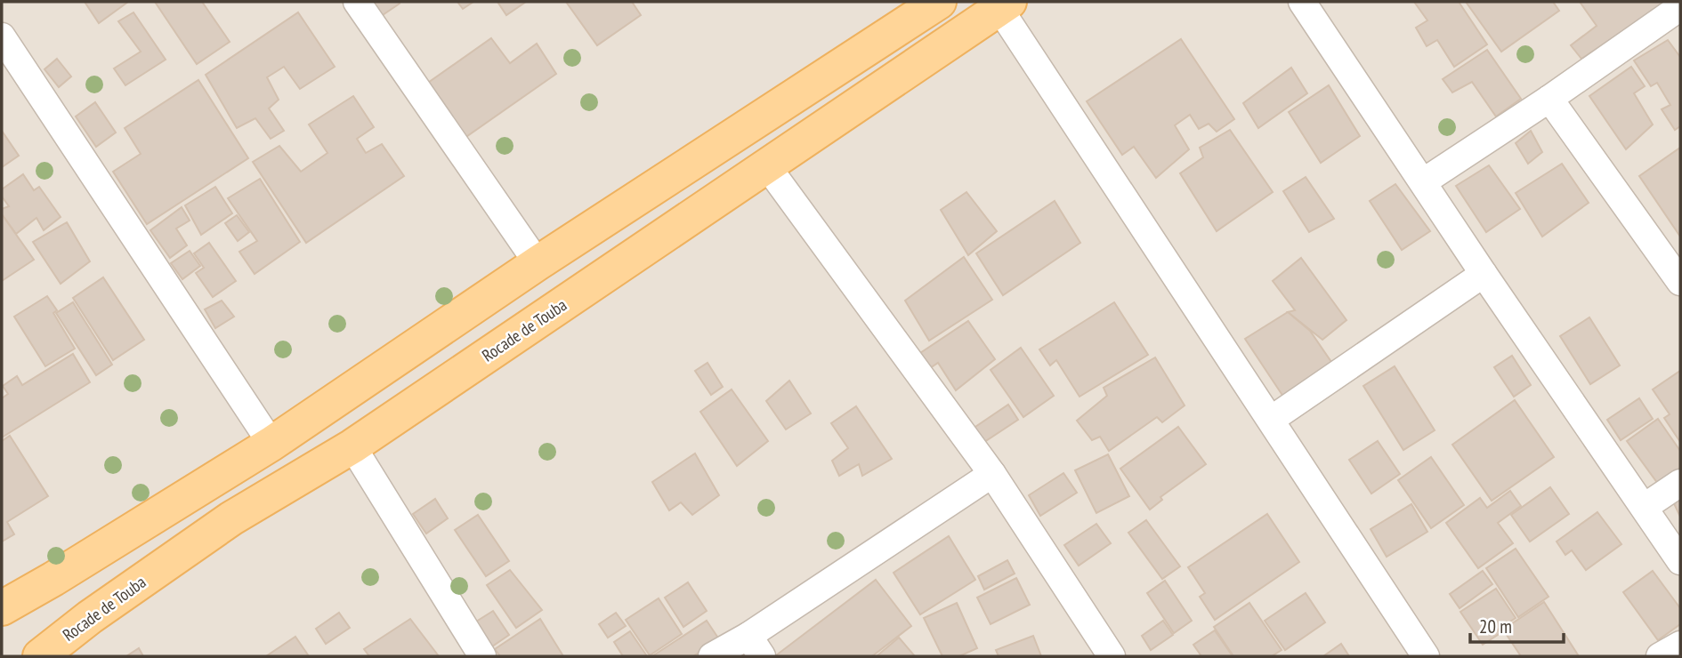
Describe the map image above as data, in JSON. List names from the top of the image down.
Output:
{
  "streets": {
    "main road": ["Rocade de Touba"]
  },
  "scale_bar": "20 m"
}
